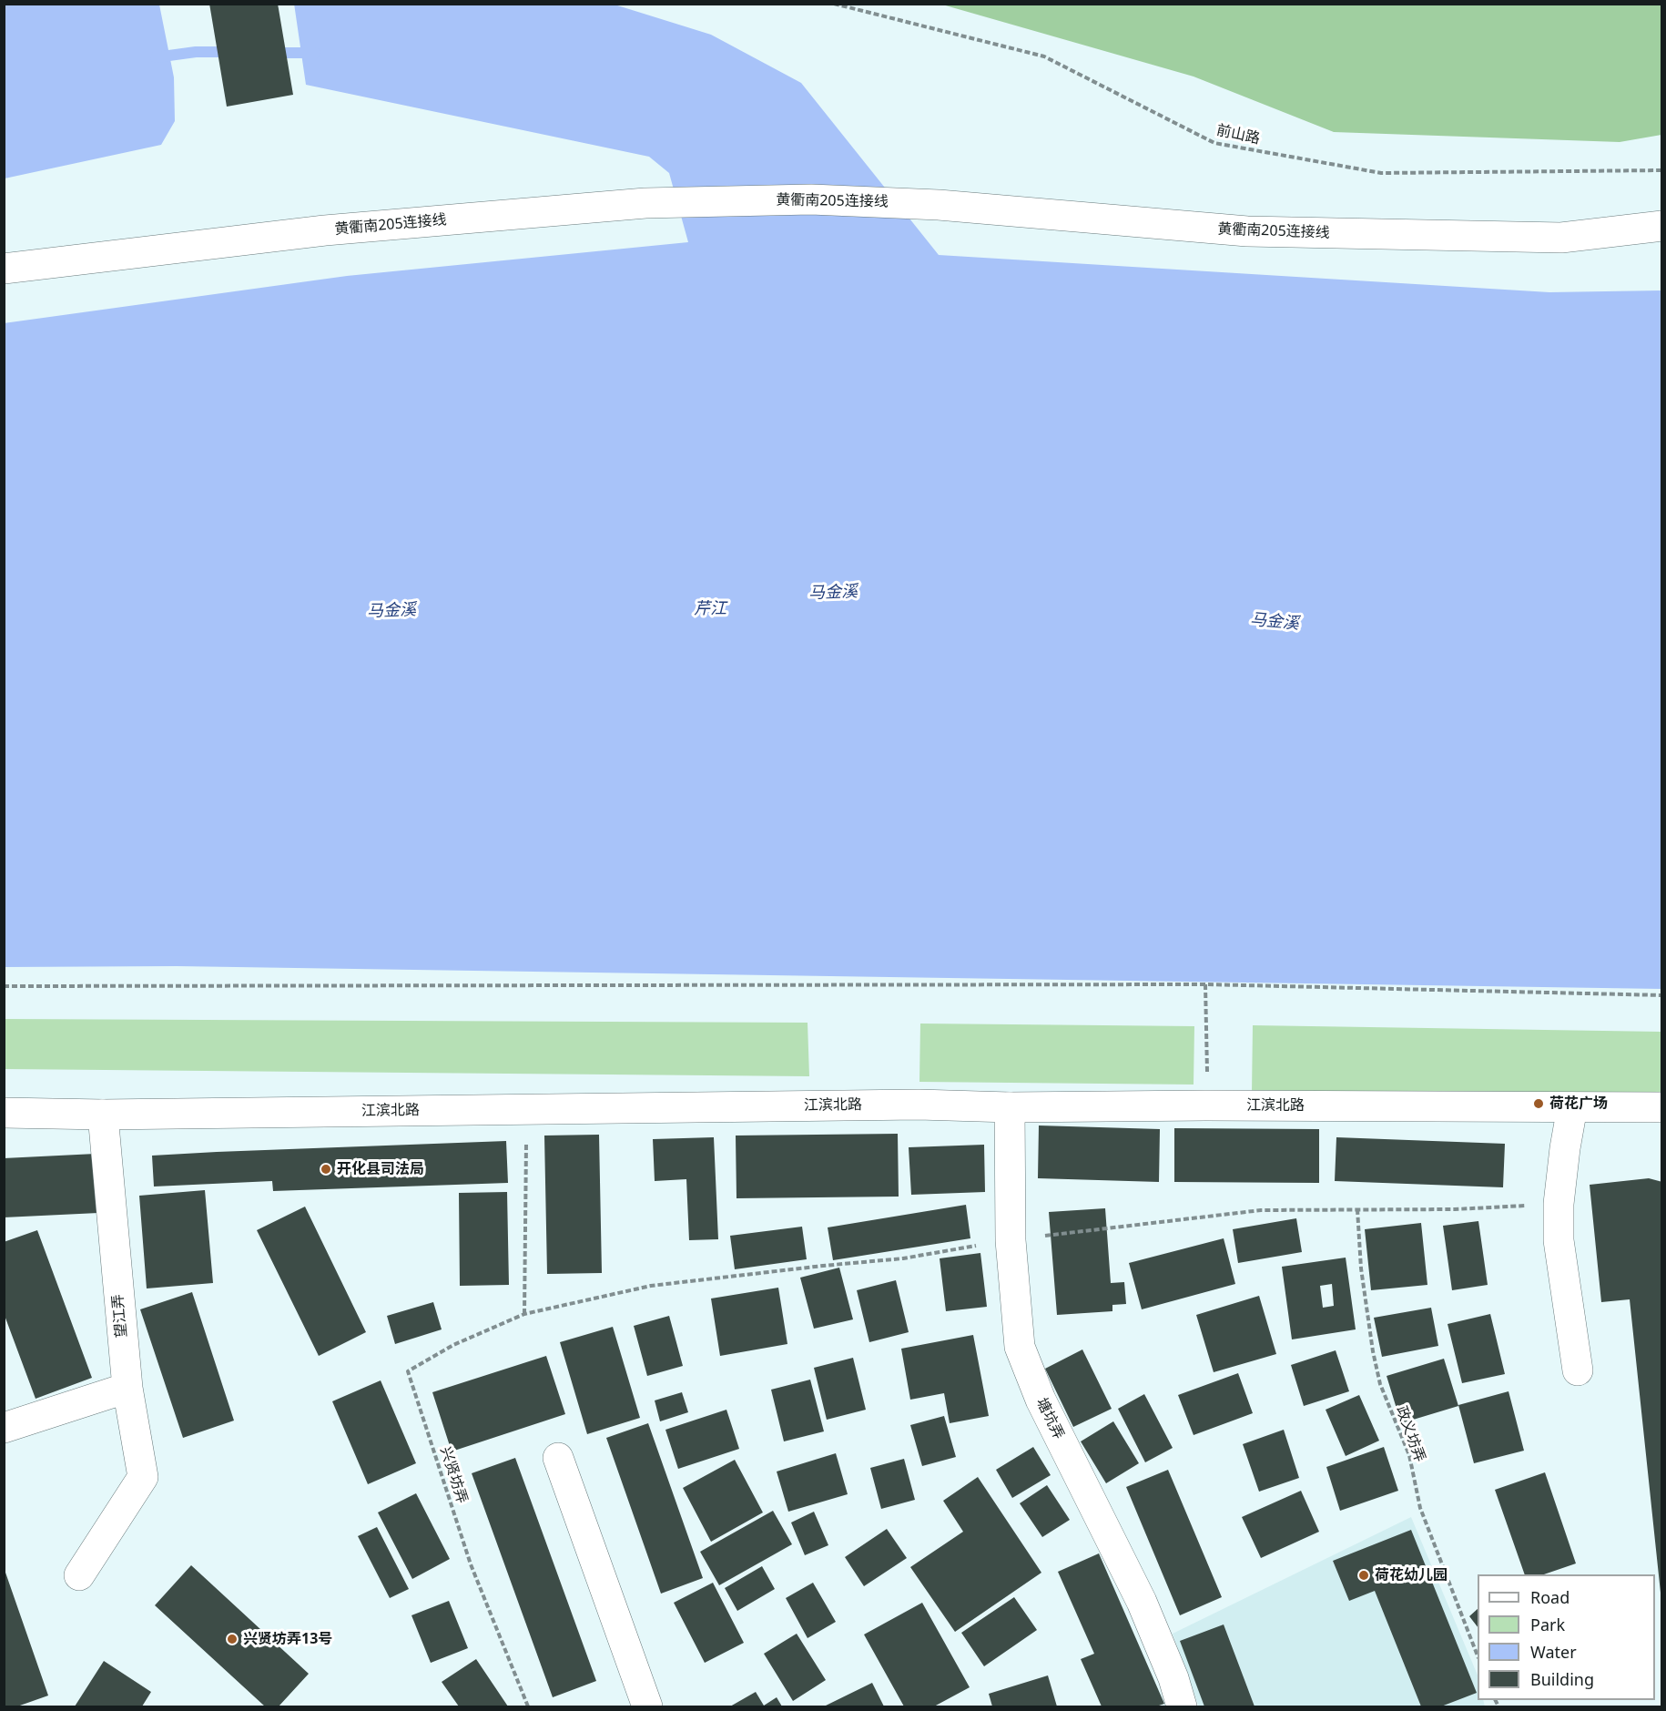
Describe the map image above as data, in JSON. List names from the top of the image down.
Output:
{
  "streets": {
    "main road": [
      "黄衢南205连接线",
      "江滨北路",
      "望江弄",
      "塘坑弄"
    ],
    "path": ["前山路", "政义坊弄", "兴贤坊弄"]
  },
  "crossings": [
    ["江滨北路", "望江弄"],
    ["江滨北路", "塘坑弄"],
    ["江滨北路", "兴贤坊弄"]
  ],
  "water": ["马金溪", "芹江"],
  "places": [
    "荷花广场",
    "开化县司法局",
    "荷花幼儿园",
    "兴贤坊弄13号"
  ],
  "legend": [
    "Road",
    "Park",
    "Water",
    "Building"
  ]
}
